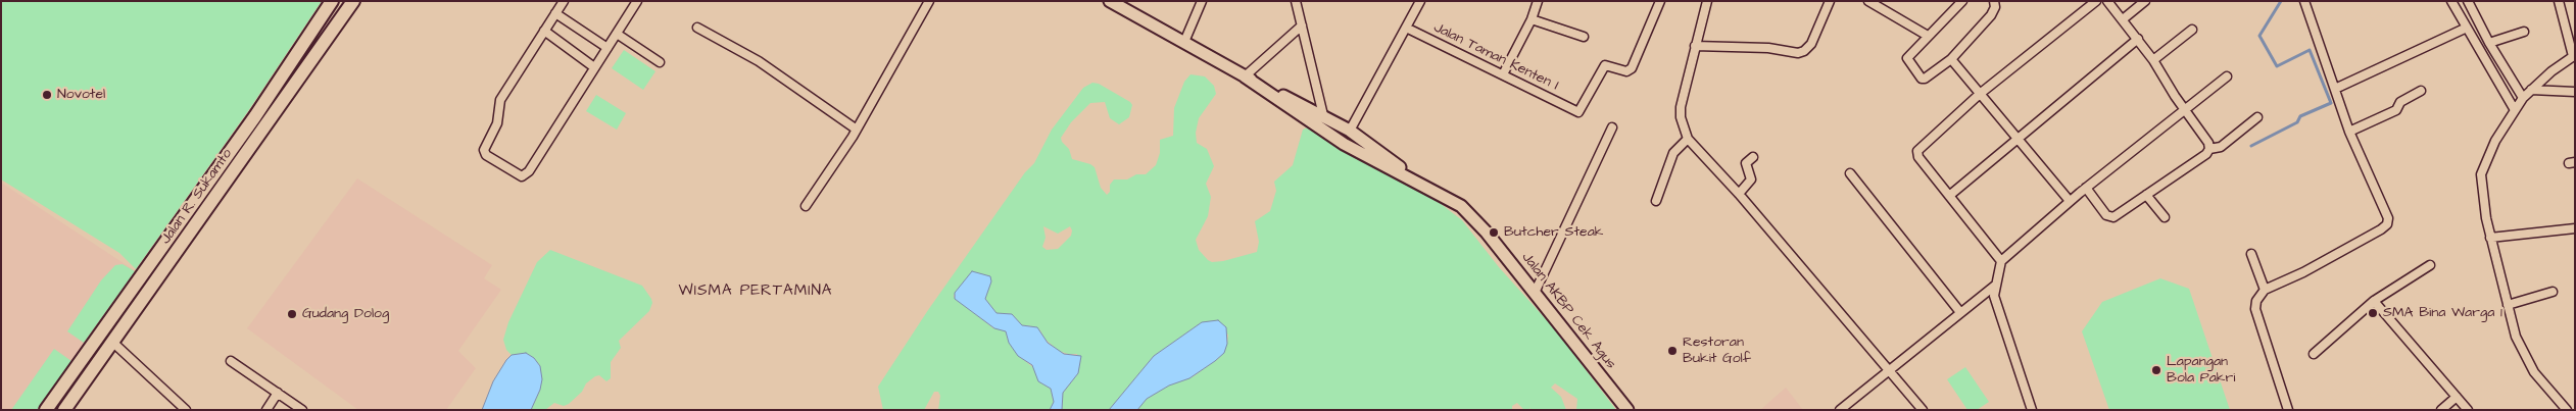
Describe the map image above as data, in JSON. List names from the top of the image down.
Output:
{
  "streets": {
    "highway": ["Jalan R. Sukamto"],
    "main road": ["Jalan AKBP Cek Agus"],
    "street": ["Jalan Taman Kenten I"]
  },
  "districts": ["WISMA PERTAMINA"],
  "places": [
    "Novotel",
    "Butcher Steak",
    "SMA Bina Warga 1",
    "Gudang Dolog",
    "Restoran Bukit Golf",
    "Lapangan Bola Pakri"
  ]
}
